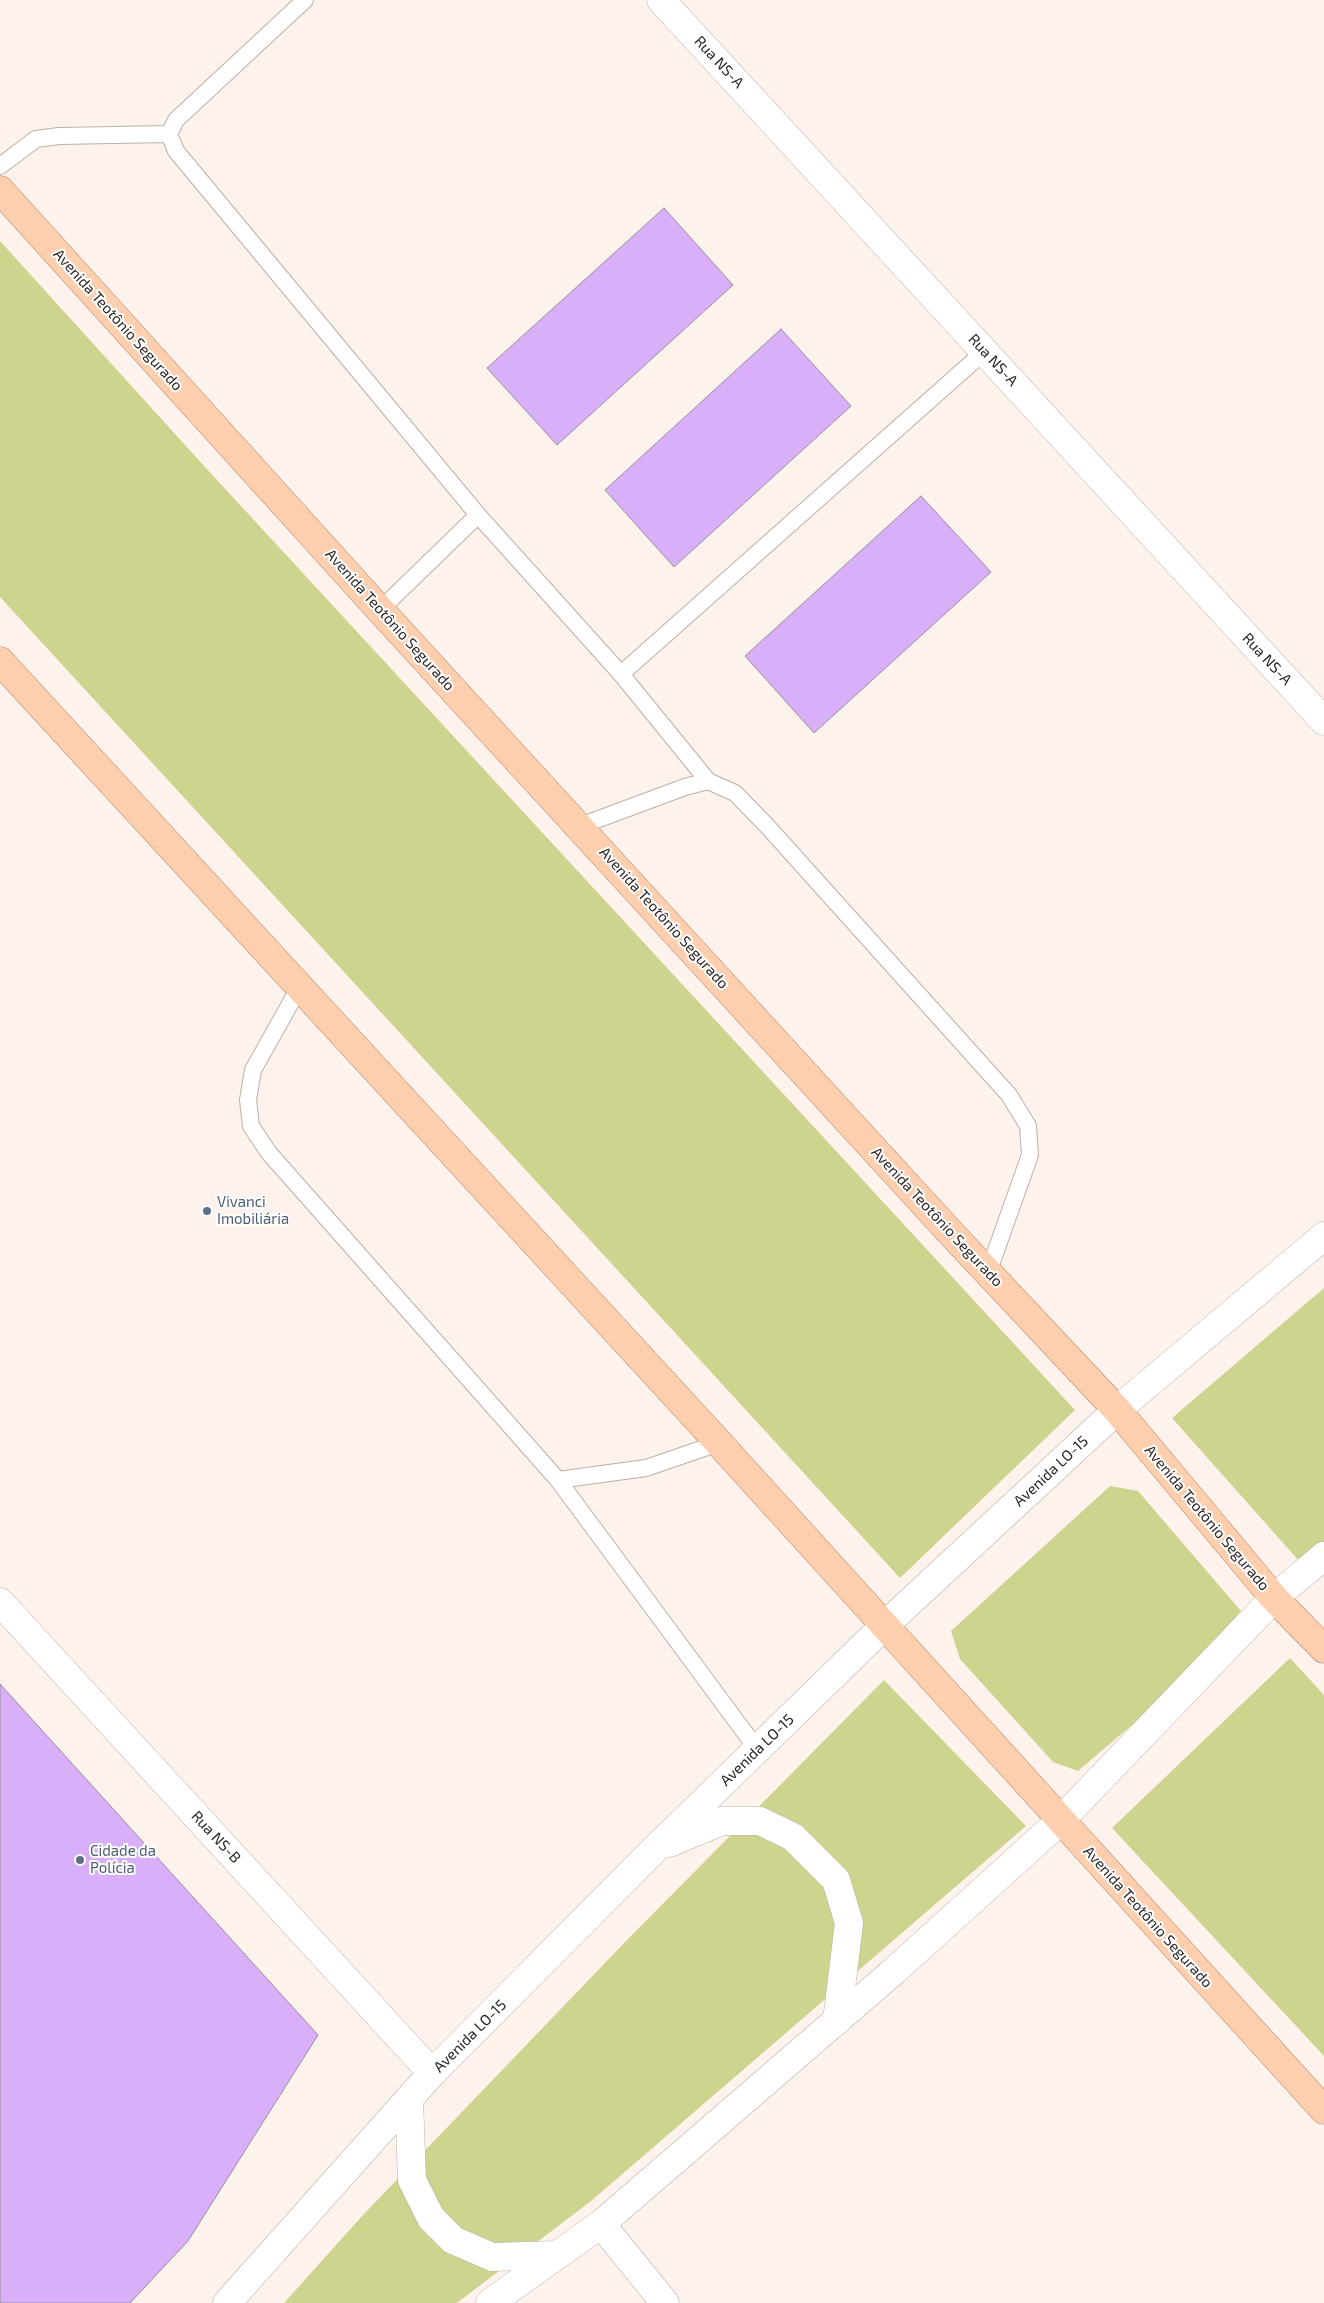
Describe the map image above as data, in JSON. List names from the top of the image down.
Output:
{
  "streets": {
    "main road": ["Avenida Teotônio Segurado"],
    "street": ["Rua NS-A", "Avenida LO-15", "Rua NS-B"]
  },
  "crossings": [
    ["Avenida Teotônio Segurado", "Avenida LO-15"],
    ["Avenida LO-15", "Rua NS-B"]
  ],
  "places": ["Vivanci Imobiliária", "Cidade da Polícia"]
}
